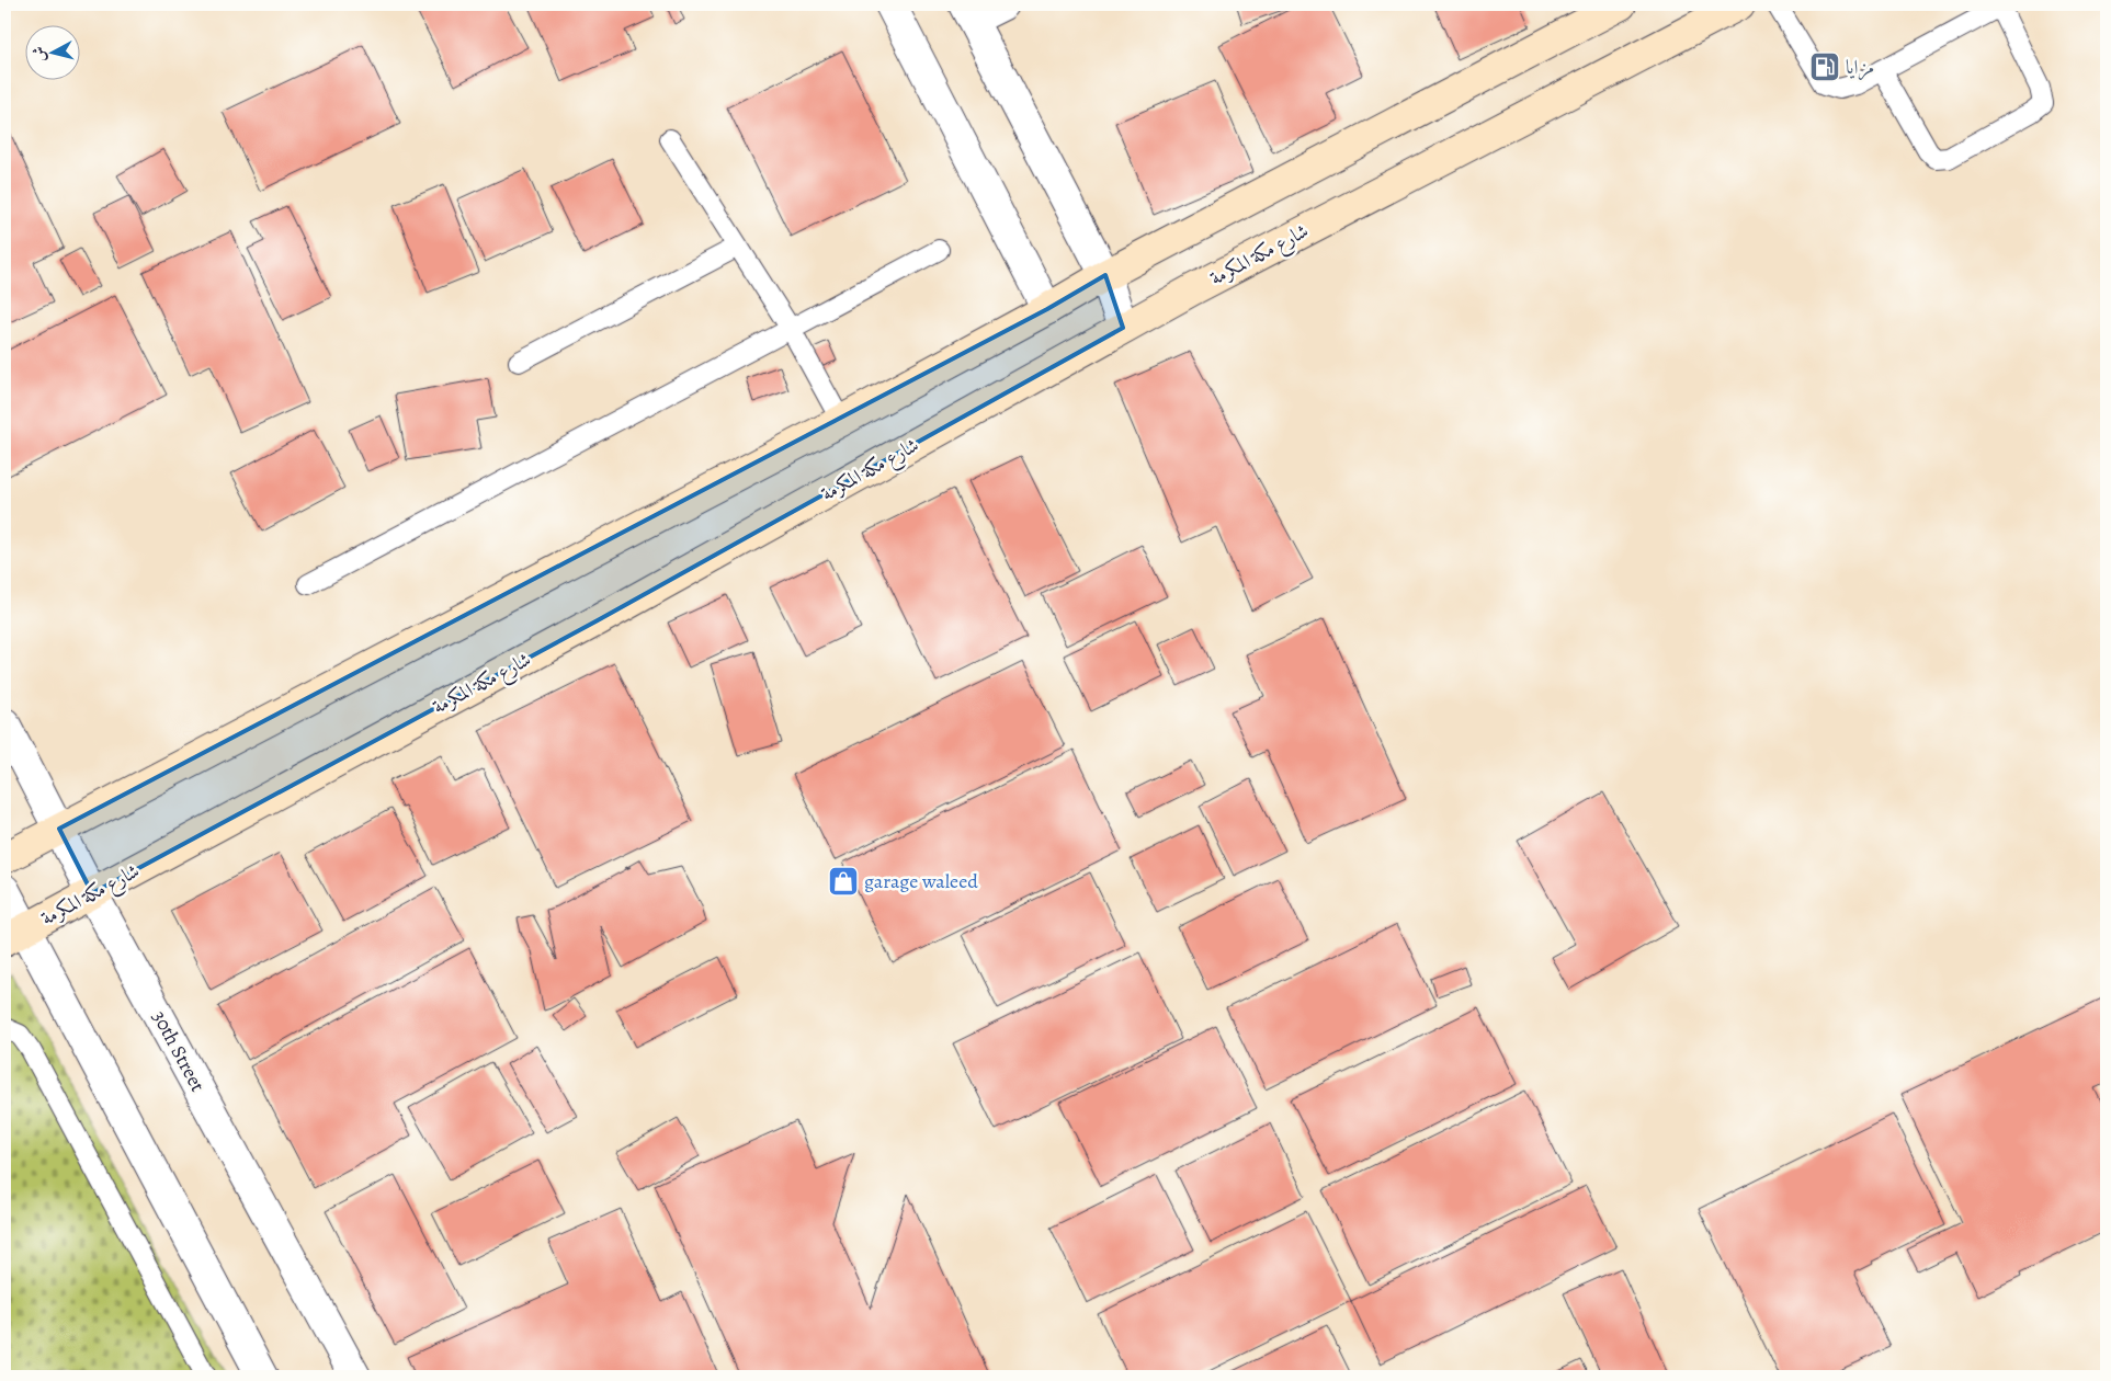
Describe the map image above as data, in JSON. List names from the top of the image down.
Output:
{
  "streets": {
    "main road": ["شارع مكة المكرمة"],
    "street": ["30th Street"]
  },
  "crossings": [
    ["شارع مكة المكرمة", "30th Street"]
  ],
  "places": {
    "fuel station": ["مزايا"],
    "shop": ["garage waleed"]
  },
  "north": "left"
}
